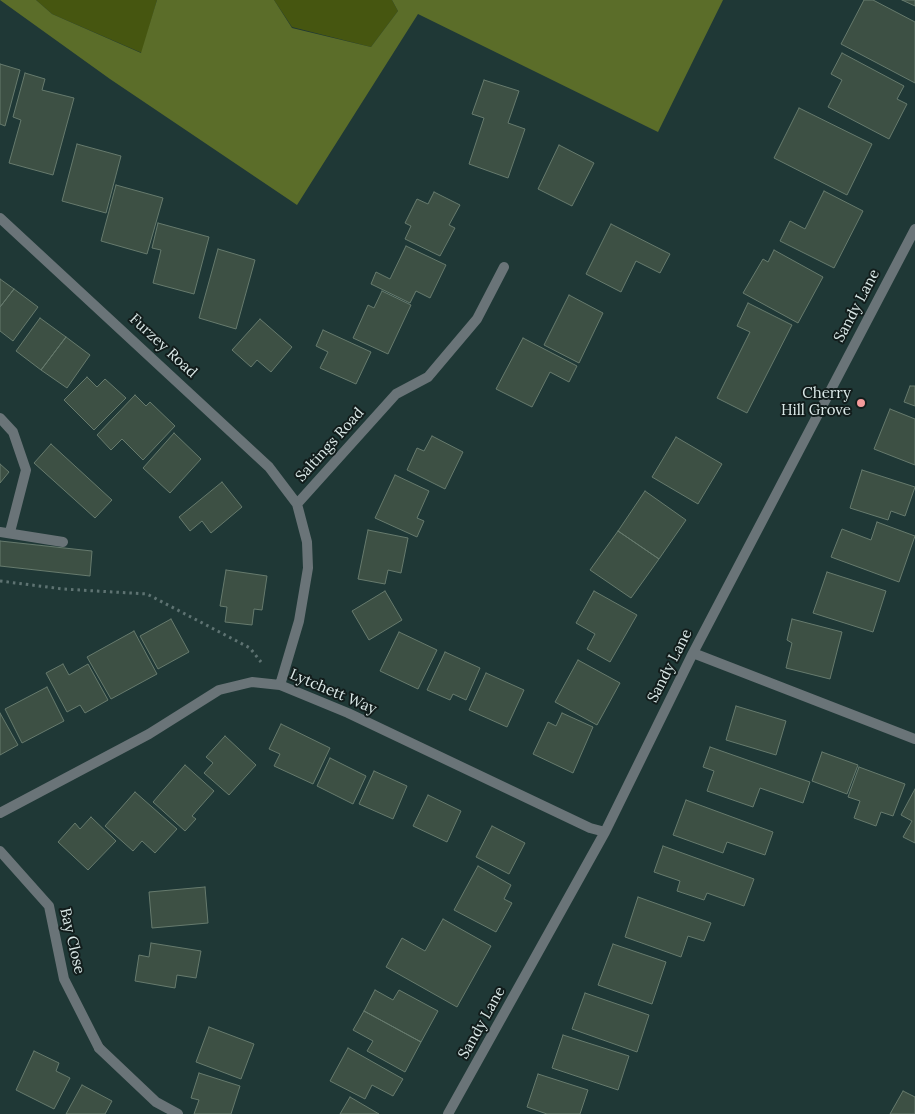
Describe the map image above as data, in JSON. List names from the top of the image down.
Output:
{
  "streets": {
    "street": [
      "Sandy Lane",
      "Furzey Road",
      "Saltings Road",
      "Lytchett Way",
      "Bay Close"
    ]
  },
  "crossings": [
    ["Sandy Lane", "Lytchett Way"],
    ["Furzey Road", "Saltings Road"],
    ["Saltings Road", "Lytchett Way"]
  ],
  "places": ["Cherry Hill Grove"]
}
